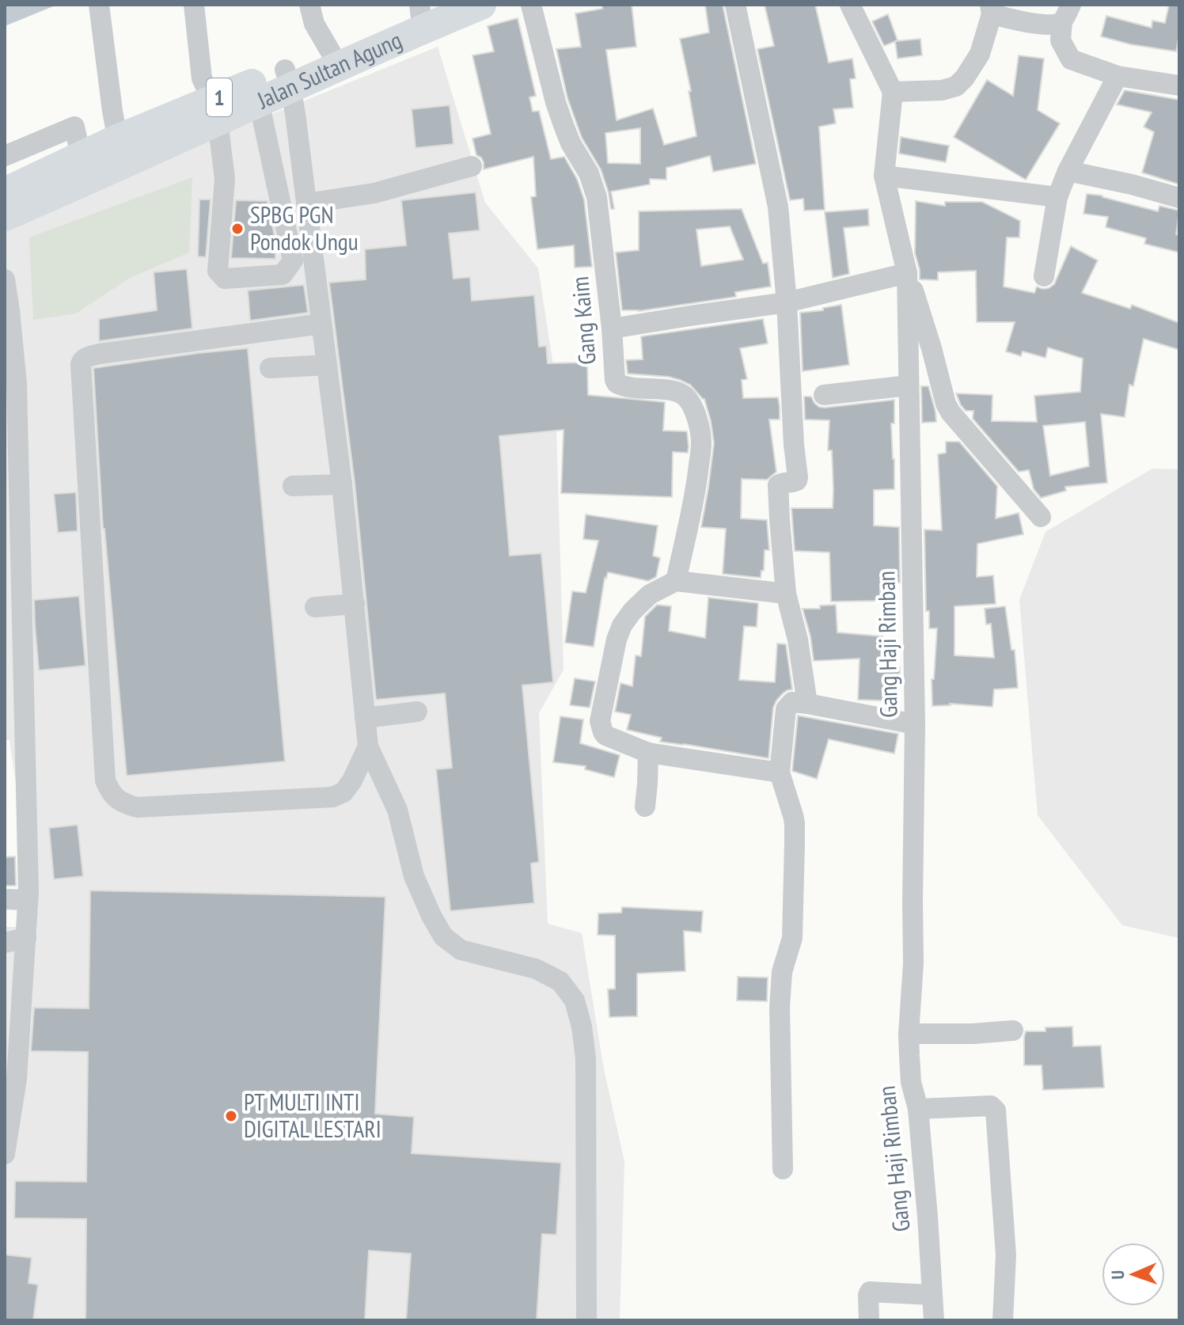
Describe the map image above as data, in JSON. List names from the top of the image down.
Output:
{
  "streets": {
    "highway": ["Jalan Sultan Agung", "1"],
    "street": ["Gang Kaim", "Gang Haji Rimban"]
  },
  "places": ["SPBG PGN Pondok Ungu", "PT MULTI INTI DIGITAL LESTARI"],
  "north": "left"
}
